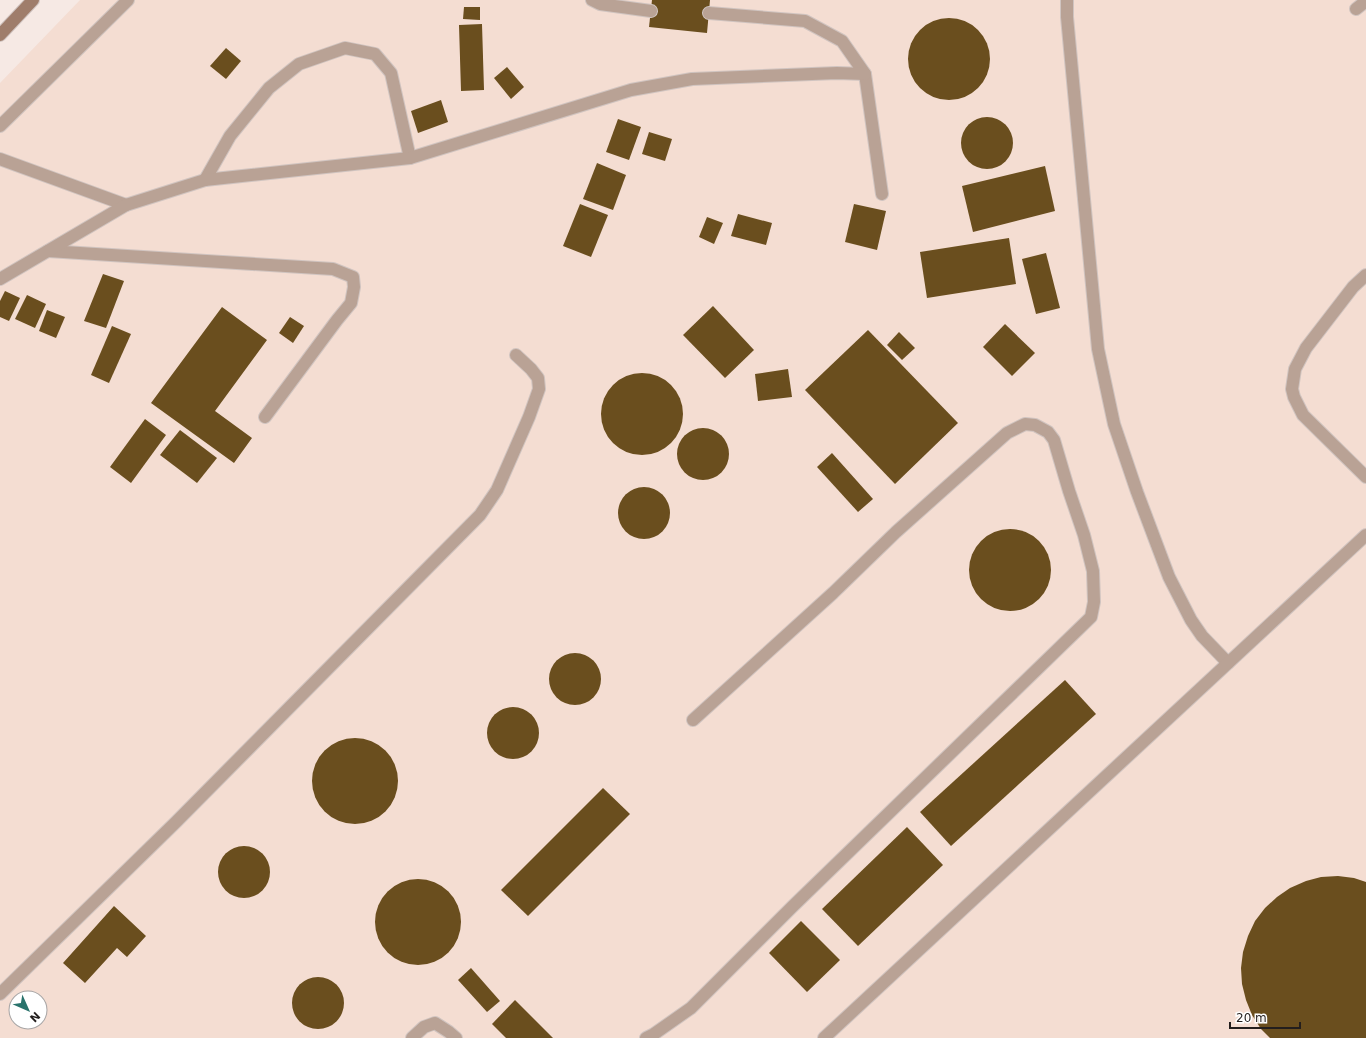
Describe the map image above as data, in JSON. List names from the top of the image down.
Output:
{
  "scale_bar": "20 m",
  "north": "bottom right"
}
